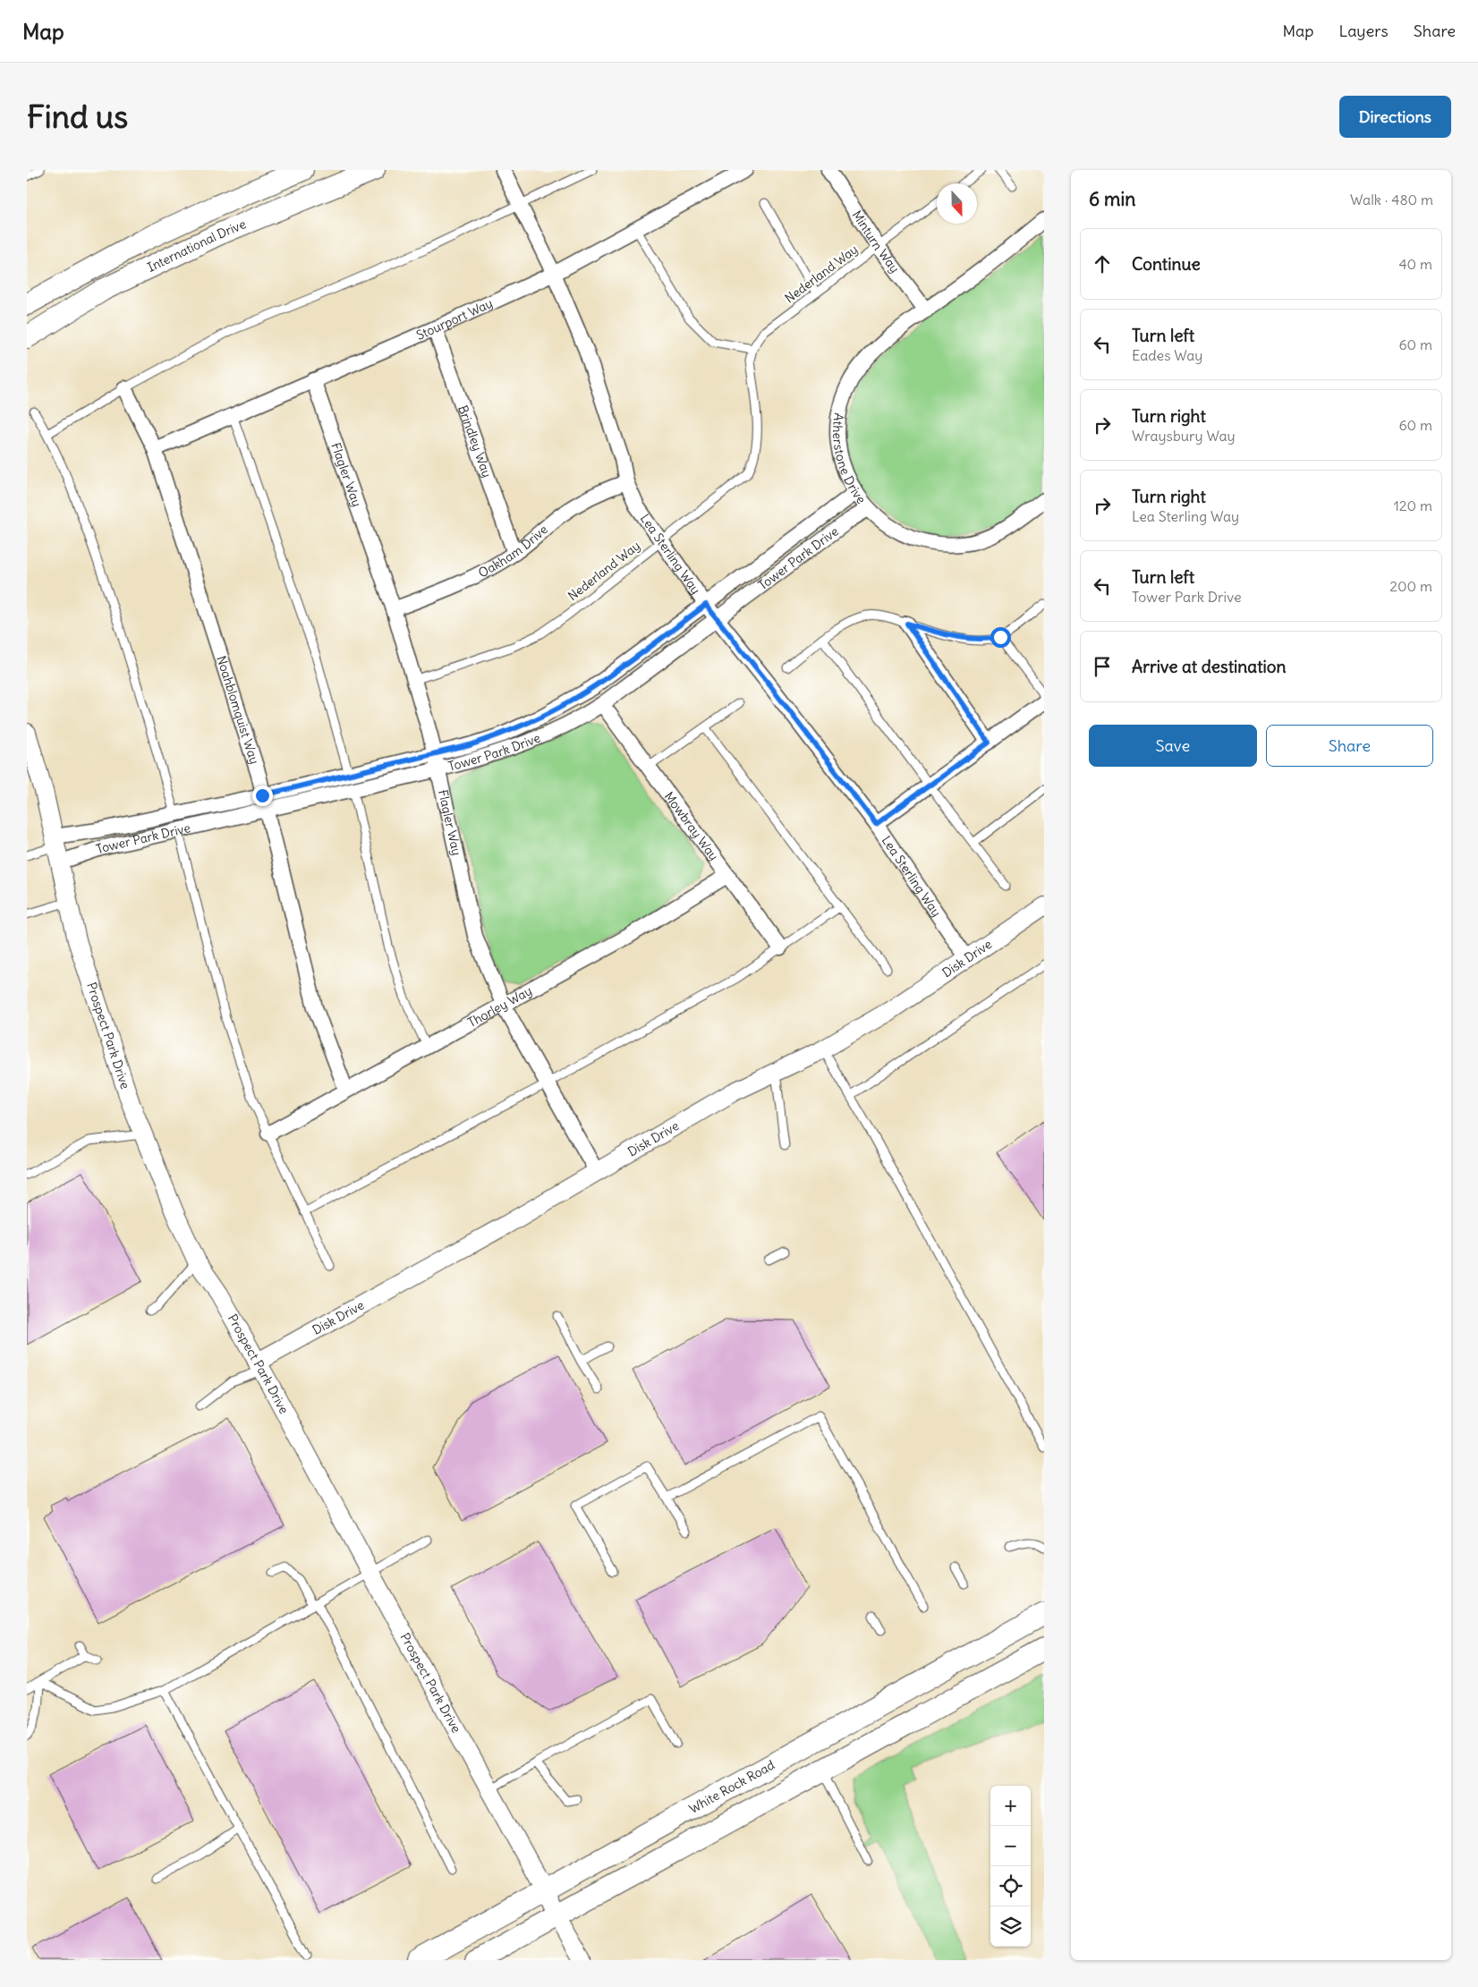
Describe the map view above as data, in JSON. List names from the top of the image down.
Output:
{
  "streets": {
    "main road": ["International Drive", "White Rock Road"],
    "street": [
      "Minturn Way",
      "Stourport Way",
      "Brindley Way",
      "Atherstone Drive",
      "Flagler Way",
      "Oakham Drive",
      "Lea Sterling Way",
      "Tower Park Drive",
      "Noahblomquist Way",
      "Mowbray Way",
      "Disk Drive",
      "Thorley Way",
      "Prospect Park Drive"
    ],
    "lane": ["Nederland Way"]
  },
  "crossings": [
    ["Minturn Way", "Nederland Way"],
    ["Minturn Way", "Atherstone Drive"],
    ["Nederland Way", "Flagler Way"],
    ["Nederland Way", "Lea Sterling Way"],
    ["Stourport Way", "Brindley Way"],
    ["Stourport Way", "Flagler Way"],
    ["Stourport Way", "Lea Sterling Way"],
    ["Stourport Way", "Noahblomquist Way"],
    ["Brindley Way", "Oakham Drive"],
    ["Atherstone Drive", "Tower Park Drive"],
    ["Flagler Way", "Oakham Drive"],
    ["Flagler Way", "Tower Park Drive"],
    ["Flagler Way", "Disk Drive"],
    ["Flagler Way", "Thorley Way"],
    ["Oakham Drive", "Lea Sterling Way"],
    ["Lea Sterling Way", "Tower Park Drive"],
    ["Lea Sterling Way", "Disk Drive"],
    ["Tower Park Drive", "Noahblomquist Way"],
    ["Tower Park Drive", "Mowbray Way"],
    ["Tower Park Drive", "Prospect Park Drive"],
    ["Noahblomquist Way", "Thorley Way"],
    ["Mowbray Way", "Thorley Way"],
    ["Disk Drive", "Prospect Park Drive"],
    ["Prospect Park Drive", "White Rock Road"]
  ],
  "north": "bottom",
  "page": {
    "header": "Map",
    "nav": ["Map", "Layers", "Share"],
    "buttons": [
      "Directions",
      ["Save", "Share"]
    ],
    "title": "Find us",
    "heading": ["6 min", "Walk · 480 m"],
    "list": [
      ["Continue", "40 m"],
      ["Turn left", "Eades Way", "60 m"],
      ["Turn right", "Wraysbury Way", "60 m"],
      ["Turn right", "Lea Sterling Way", "120 m"],
      ["Turn left", "Tower Park Drive", "200 m"],
      "Arrive at destination"
    ],
    "map_buttons": ["+", "−"]
  }
}
